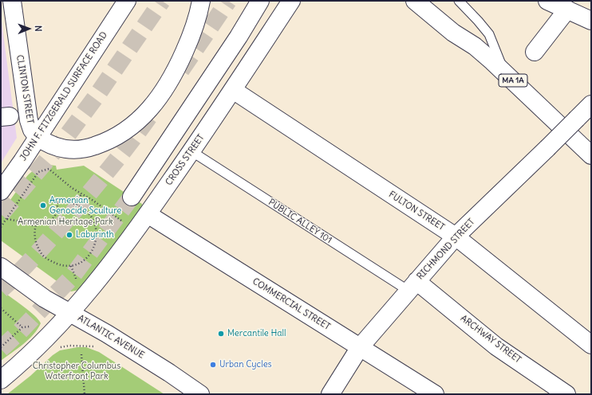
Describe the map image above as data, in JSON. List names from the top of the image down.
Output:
{
  "streets": {
    "main road": [
      "MA 1A",
      "CLINTON STREET",
      "JOHN F. FITZGERALD SURFACE ROAD",
      "CROSS STREET",
      "FULTON STREET",
      "RICHMOND STREET",
      "COMMERCIAL STREET",
      "ATLANTIC AVENUE",
      "ARCHWAY STREET"
    ],
    "lane": ["PUBLIC ALLEY 101"]
  },
  "crossings": [
    ["CLINTON STREET", "JOHN F. FITZGERALD SURFACE ROAD"],
    ["CROSS STREET", "FULTON STREET"],
    ["CROSS STREET", "PUBLIC ALLEY 101"],
    ["CROSS STREET", "COMMERCIAL STREET"],
    ["CROSS STREET", "ATLANTIC AVENUE"],
    ["FULTON STREET", "RICHMOND STREET"],
    ["PUBLIC ALLEY 101", "RICHMOND STREET"],
    ["PUBLIC ALLEY 101", "ARCHWAY STREET"],
    ["RICHMOND STREET", "COMMERCIAL STREET"],
    ["RICHMOND STREET", "ARCHWAY STREET"]
  ],
  "parks": ["Armenian Heritage Park", "Christopher Columbus Waterfront Park"],
  "places": [
    "Armenian Genocide Sculture",
    "Labyrinth",
    "Mercantile Hall",
    "Urban Cycles"
  ],
  "north": "right"
}
